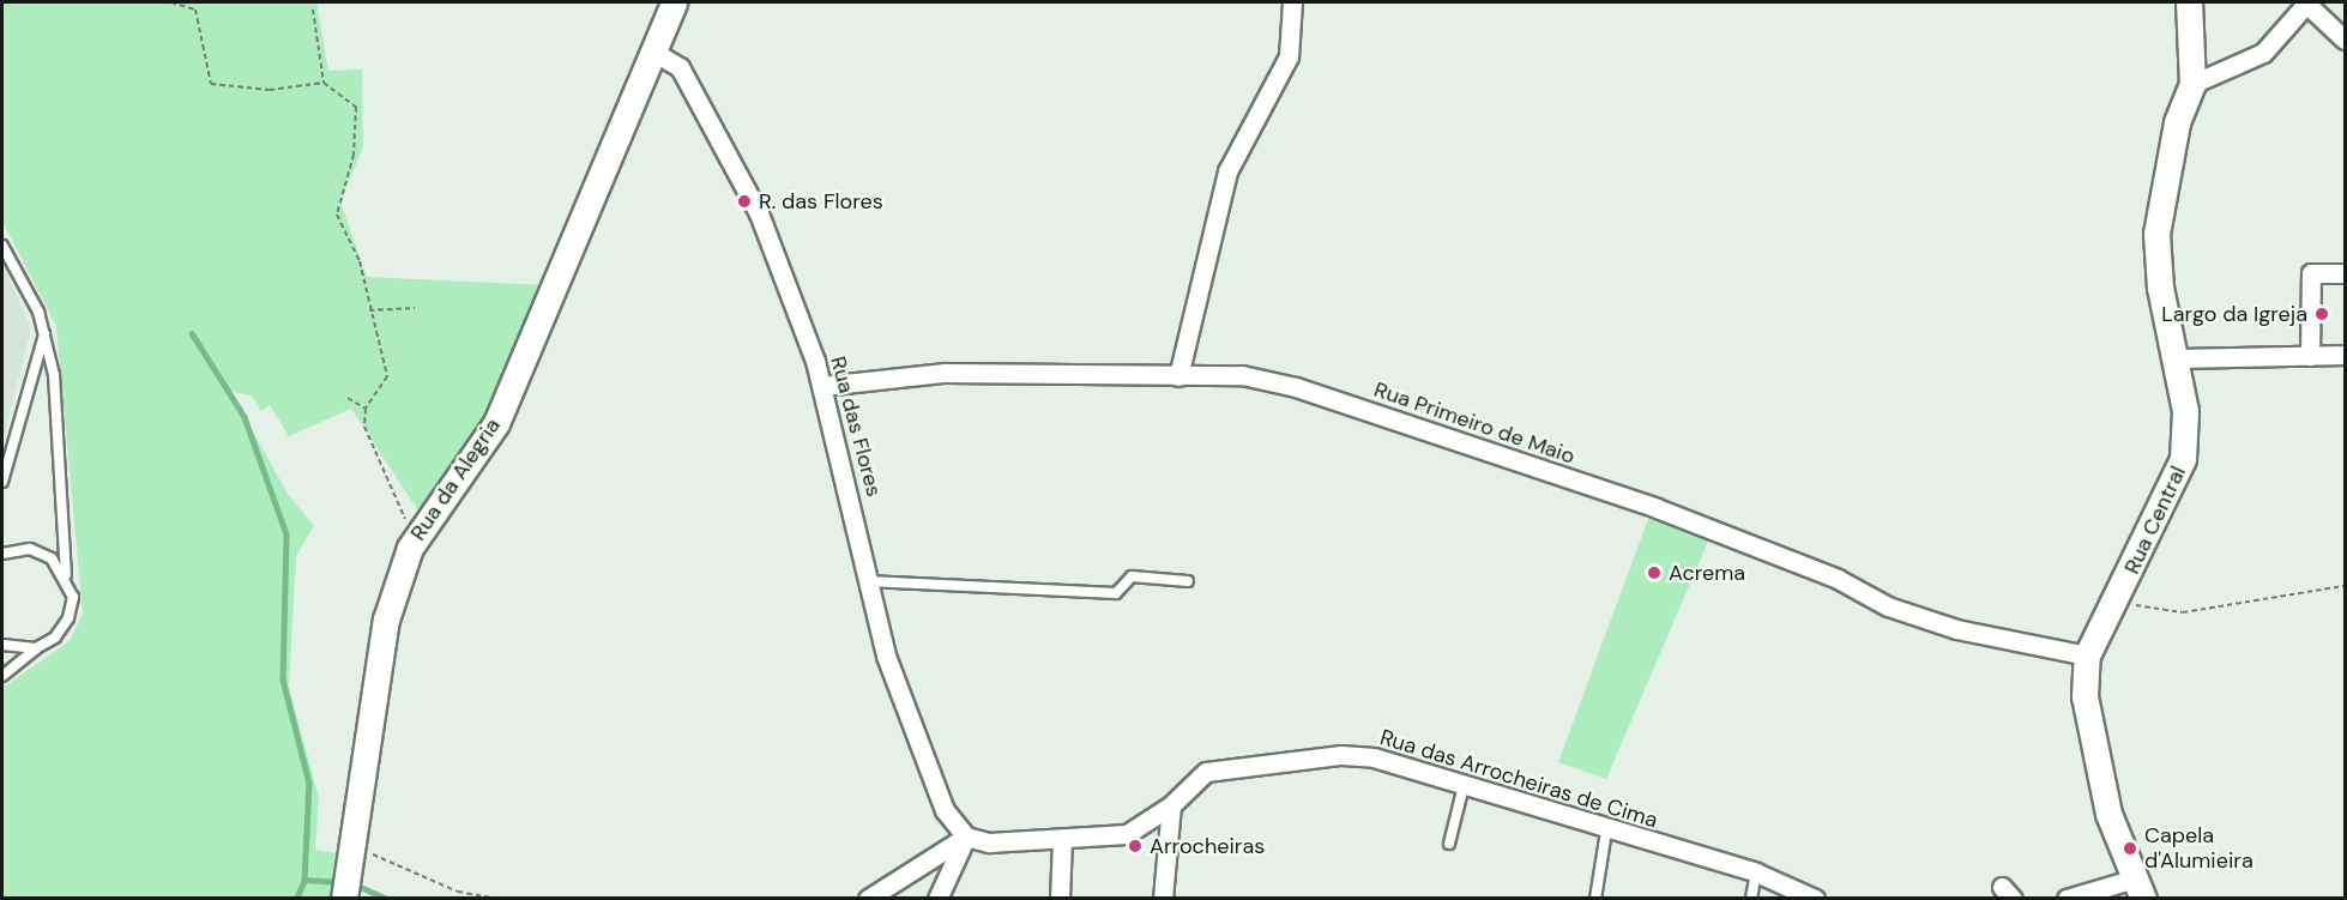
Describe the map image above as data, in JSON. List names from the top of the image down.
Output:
{
  "streets": {
    "street": [
      "Rua Primeiro de Maio",
      "Rua das Flores",
      "Rua da Alegria",
      "Rua Central",
      "Rua das Arrocheiras de Cima"
    ]
  },
  "crossings": [
    ["Rua Primeiro de Maio", "Rua das Flores"],
    ["Rua Primeiro de Maio", "Rua Central"],
    ["Rua das Flores", "Rua da Alegria"],
    ["Rua das Flores", "Rua das Arrocheiras de Cima"]
  ],
  "places": [
    "R. das Flores",
    "Largo da Igreja",
    "Acrema",
    "Arrocheiras",
    "Capela d'Alumieira"
  ]
}
